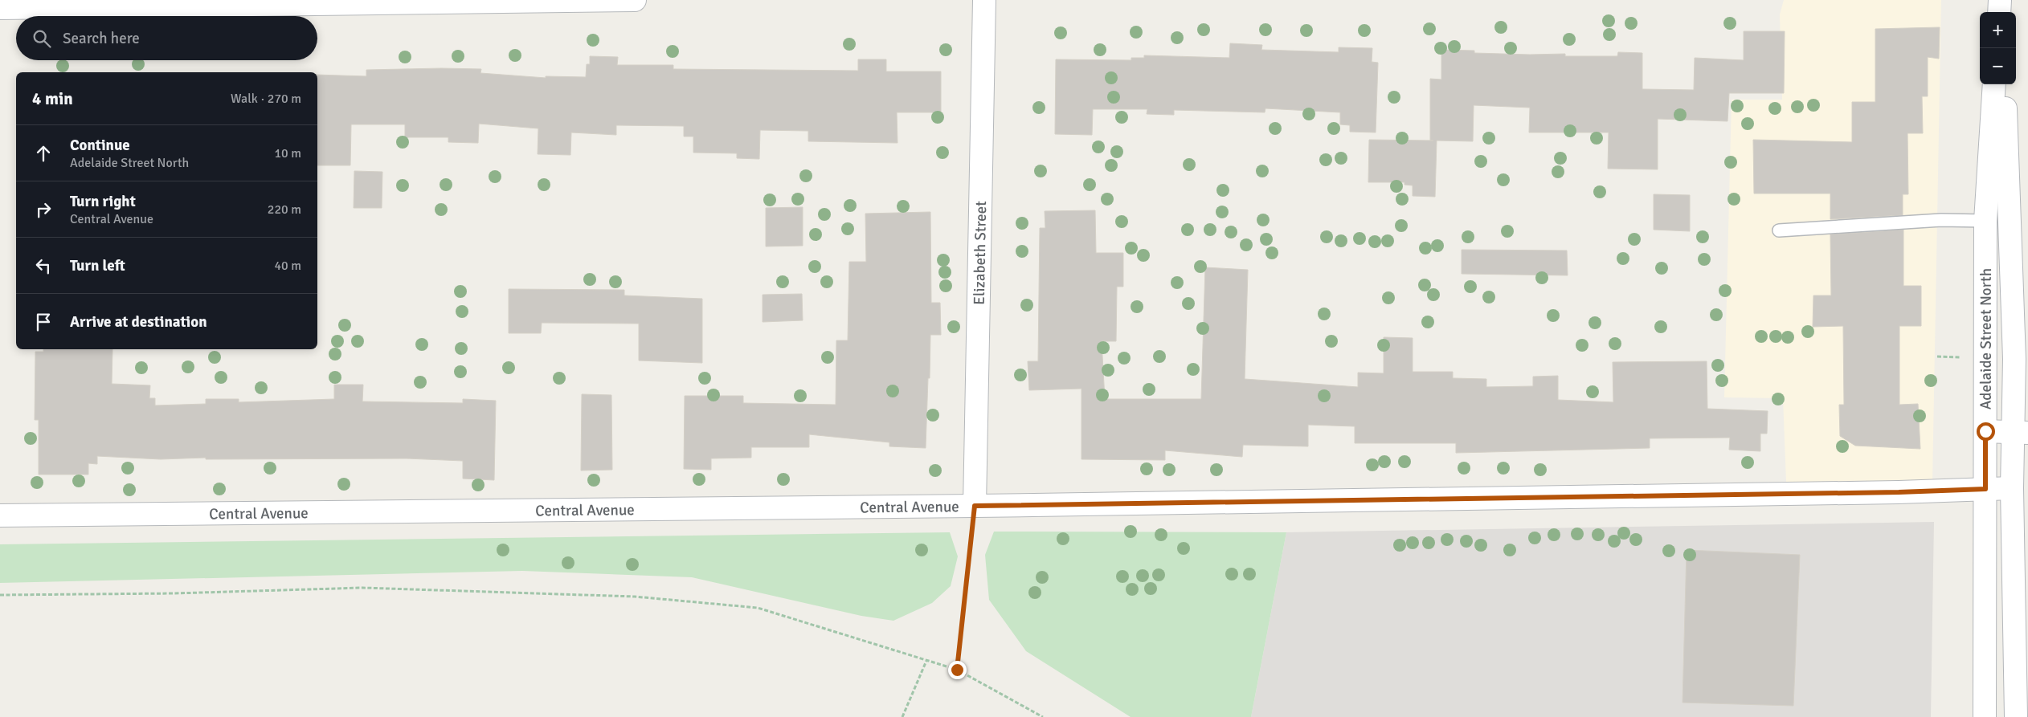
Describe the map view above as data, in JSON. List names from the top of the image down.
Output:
{
  "streets": {
    "street": ["Elizabeth Street", "Adelaide Street North", "Central Avenue"]
  },
  "crossings": [
    ["Elizabeth Street", "Central Avenue"],
    ["Adelaide Street North", "Central Avenue"]
  ],
  "page": {
    "map_buttons": ["+", "−"],
    "search": "Search here",
    "heading": ["4 min", "Walk · 270 m"],
    "list": [
      ["Continue", "Adelaide Street North", "10 m"],
      ["Turn right", "Central Avenue", "220 m"],
      ["Turn left", "40 m"],
      "Arrive at destination"
    ]
  }
}
